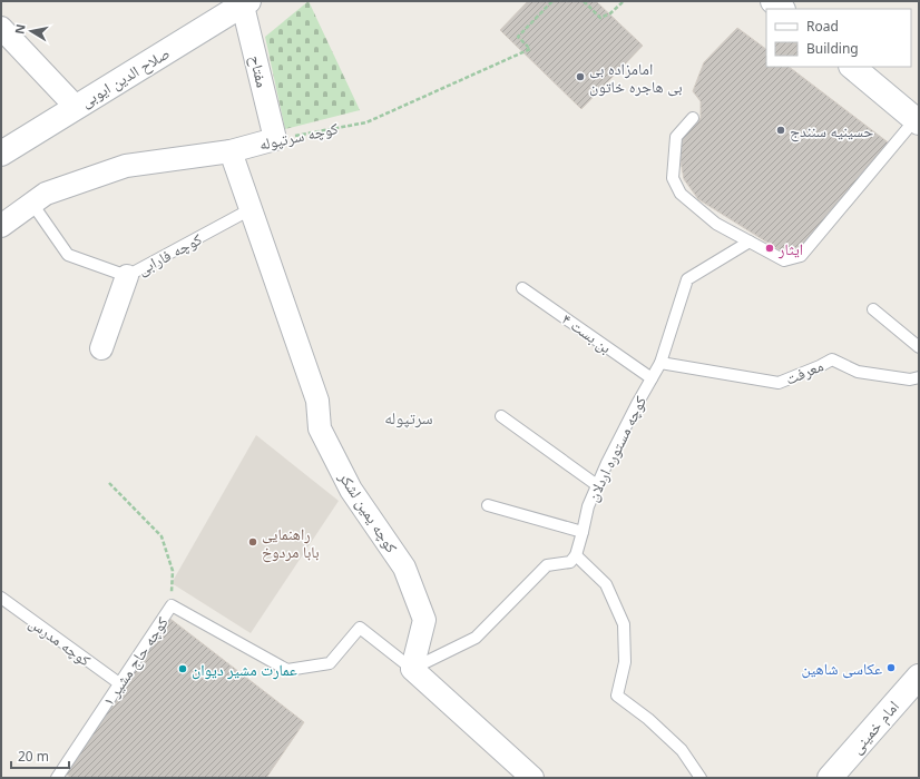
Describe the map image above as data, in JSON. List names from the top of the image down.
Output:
{
  "streets": {
    "main road": ["صلاح الدین ایوبی", "امام خمینی"],
    "street": ["مفتاح", "کوچه سرتپوله", "کوچه یمین لشکر"],
    "lane": [
      "کوچه فارابی",
      "بن بست ۴",
      "معرفت",
      "کوچه مستوره اردلان",
      "کوچه مدرس",
      "کوچه حاج مشیر ۱"
    ]
  },
  "crossings": [
    ["مفتاح", "صلاح الدین ایوبی"],
    ["مفتاح", "کوچه سرتپوله"],
    ["کوچه سرتپوله", "کوچه فارابی"],
    ["کوچه سرتپوله", "کوچه یمین لشکر"],
    ["کوچه فارابی", "کوچه یمین لشکر"],
    ["بن بست ۴", "کوچه مستوره اردلان"],
    ["معرفت", "کوچه مستوره اردلان"],
    ["کوچه یمین لشکر", "کوچه حاج مشیر ۱"],
    ["کوچه مدرس", "کوچه حاج مشیر ۱"]
  ],
  "districts": ["سرتپوله"],
  "places": [
    "امامزاده بی بی هاجره خاتون",
    "حسینیه سنندج",
    "ایثار",
    "راهنمایی بابا مردوخ",
    "عکاسی شاهین",
    "عمارت مشیر دیوان"
  ],
  "legend": ["Road", "Building"],
  "scale_bar": "20 m",
  "north": "left"
}
